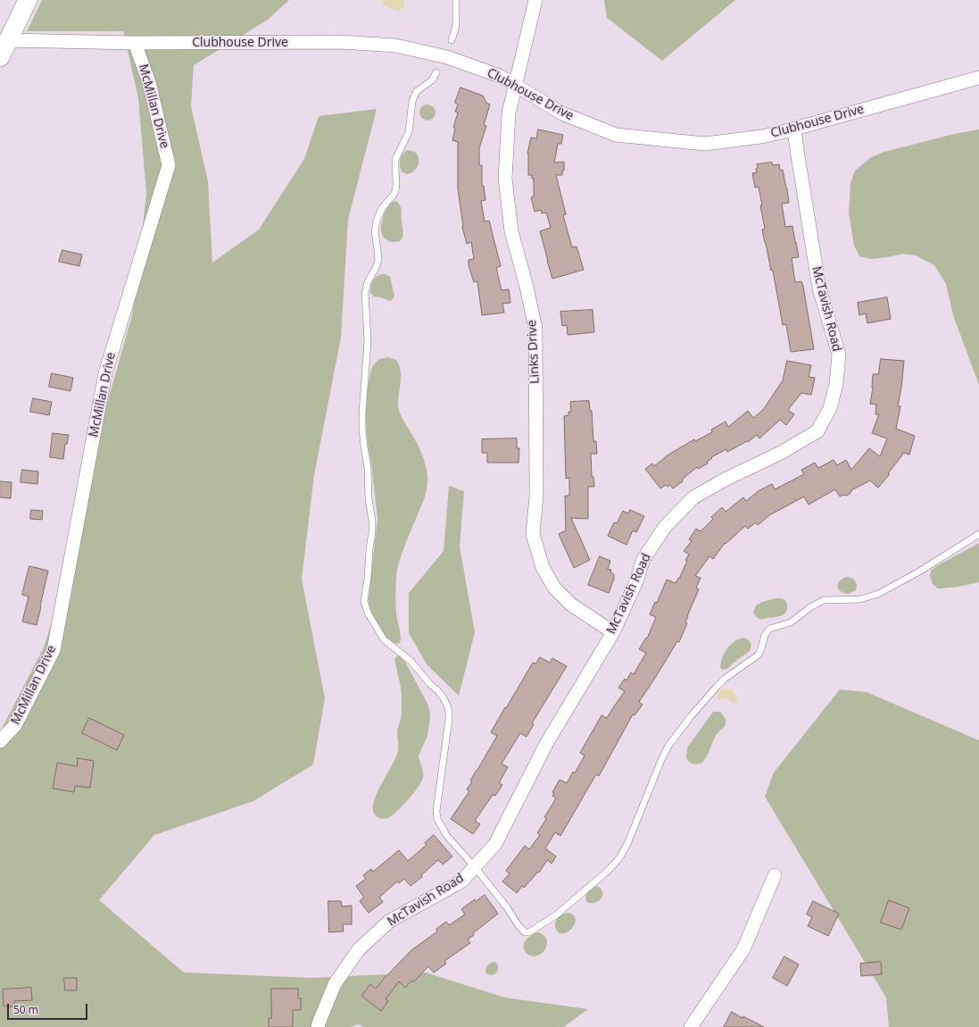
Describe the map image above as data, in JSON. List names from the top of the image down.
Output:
{
  "streets": {
    "street": [
      "Clubhouse Drive",
      "McMillan Drive",
      "McTavish Road",
      "Links Drive"
    ]
  },
  "crossings": [
    ["Clubhouse Drive", "McMillan Drive"],
    ["Clubhouse Drive", "McTavish Road"],
    ["Clubhouse Drive", "Links Drive"],
    ["McTavish Road", "Links Drive"]
  ],
  "scale_bar": "50 m"
}
